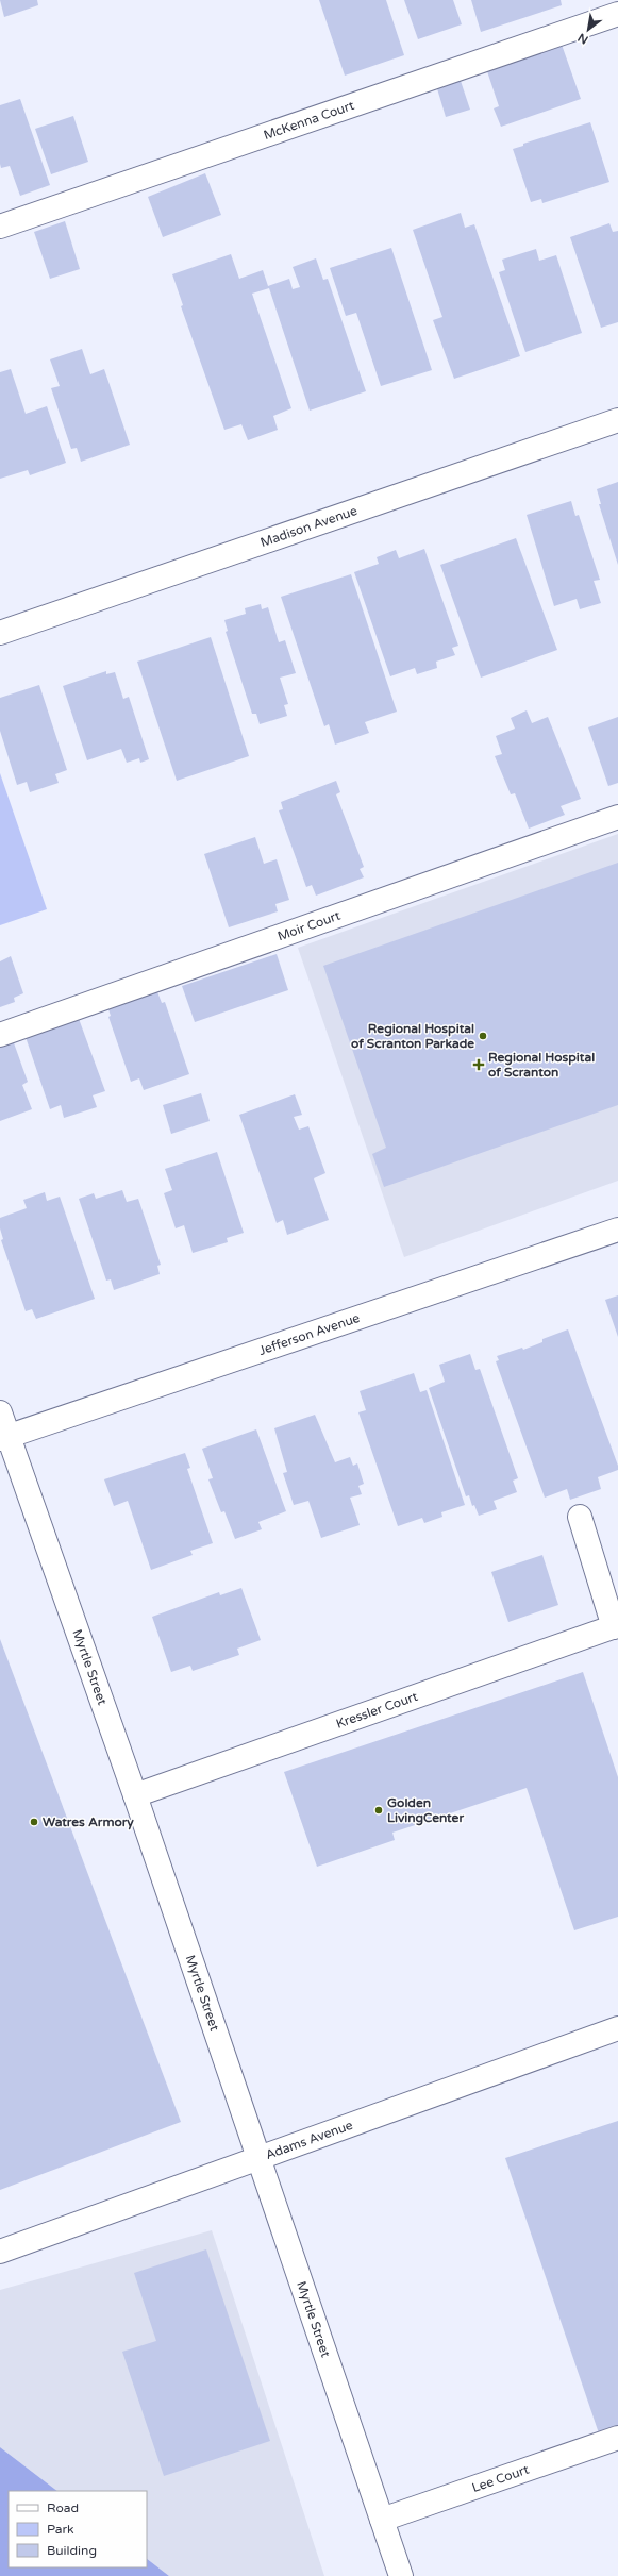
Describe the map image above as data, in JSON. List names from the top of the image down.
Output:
{
  "streets": {
    "street": [
      "McKenna Court",
      "Madison Avenue",
      "Moir Court",
      "Jefferson Avenue",
      "Myrtle Street",
      "Kressler Court",
      "Adams Avenue",
      "Lee Court"
    ]
  },
  "crossings": [
    ["Jefferson Avenue", "Myrtle Street"],
    ["Myrtle Street", "Kressler Court"],
    ["Myrtle Street", "Adams Avenue"],
    ["Myrtle Street", "Lee Court"]
  ],
  "places": {
    "other": ["Regional Hospital of Scranton Parkade", "Golden LivingCenter", "Watres Armory"],
    "health": ["Regional Hospital of Scranton"]
  },
  "legend": ["Road", "Park", "Building"],
  "north": "bottom left"
}
